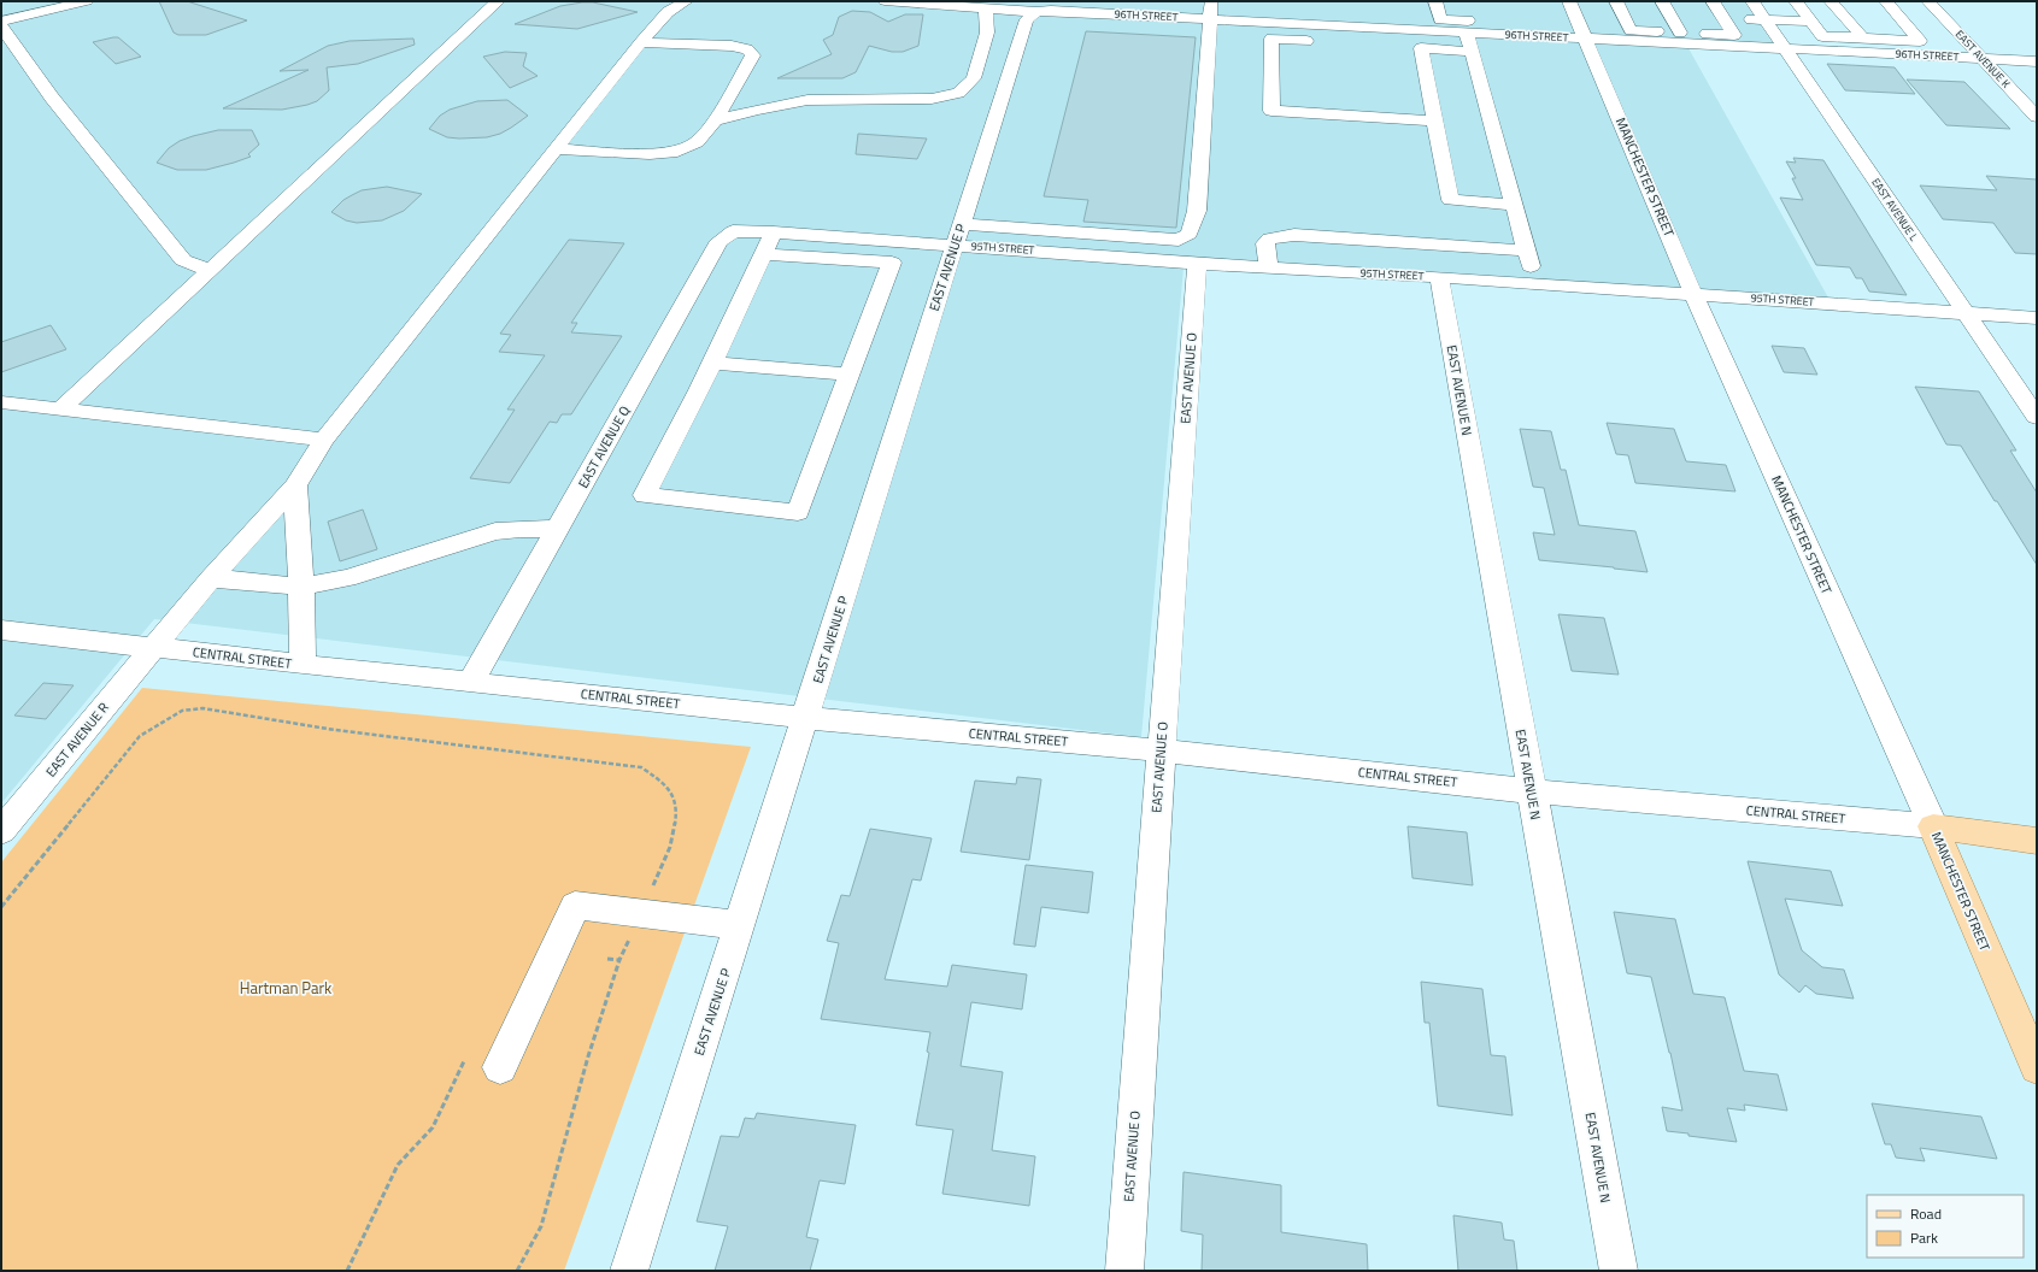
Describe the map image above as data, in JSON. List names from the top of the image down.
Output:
{
  "streets": {
    "main road": ["MANCHESTER STREET", "CENTRAL STREET"],
    "street": [
      "96TH STREET",
      "EAST AVENUE K",
      "EAST AVENUE L",
      "95TH STREET",
      "EAST AVENUE P",
      "EAST AVENUE O",
      "EAST AVENUE N",
      "EAST AVENUE Q",
      "EAST AVENUE R"
    ]
  },
  "crossings": [
    ["96TH STREET", "EAST AVENUE K"],
    ["96TH STREET", "MANCHESTER STREET"],
    ["96TH STREET", "EAST AVENUE L"],
    ["96TH STREET", "EAST AVENUE P"],
    ["MANCHESTER STREET", "95TH STREET"],
    ["MANCHESTER STREET", "CENTRAL STREET"],
    ["EAST AVENUE L", "95TH STREET"],
    ["95TH STREET", "EAST AVENUE P"],
    ["95TH STREET", "EAST AVENUE O"],
    ["95TH STREET", "EAST AVENUE N"],
    ["95TH STREET", "EAST AVENUE Q"],
    ["EAST AVENUE P", "CENTRAL STREET"],
    ["EAST AVENUE O", "CENTRAL STREET"],
    ["EAST AVENUE N", "CENTRAL STREET"],
    ["EAST AVENUE Q", "CENTRAL STREET"],
    ["CENTRAL STREET", "EAST AVENUE R"]
  ],
  "parks": ["Hartman Park"],
  "legend": ["Road", "Park"]
}
